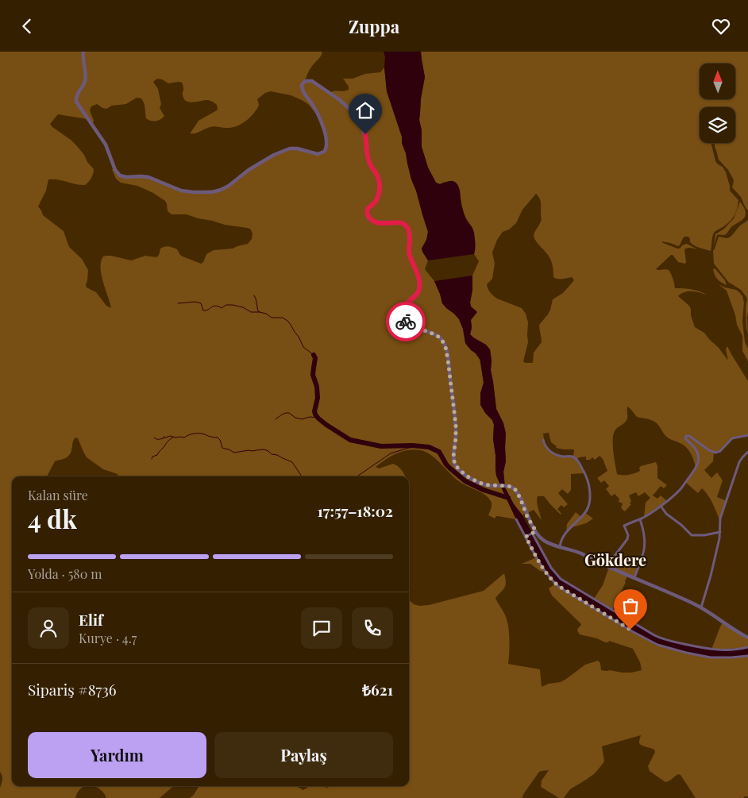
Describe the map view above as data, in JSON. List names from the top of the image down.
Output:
{
  "districts": ["Gökdere"],
  "north": "top",
  "page": {
    "header": "Zuppa",
    "heading": ["4 dk", "Kalan süre", "17:57–18:02"],
    "panel": [
      "Elif",
      "Kurye · 4.7",
      "Sipariş #8736",
      "₺621"
    ],
    "bar": "Yolda · 580 m",
    "buttons": ["Yardım", "Paylaş"]
  }
}
